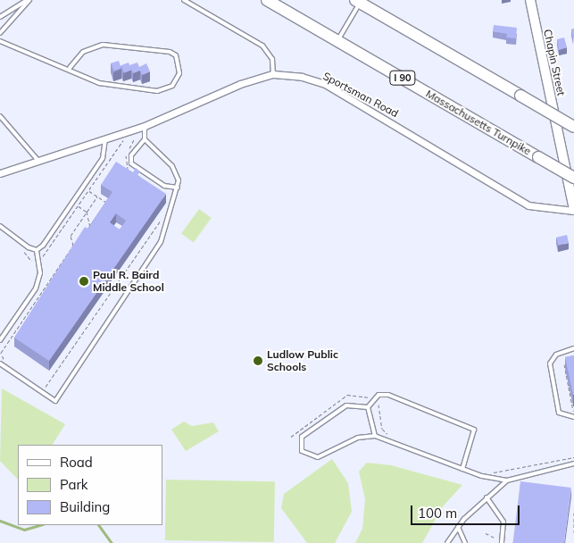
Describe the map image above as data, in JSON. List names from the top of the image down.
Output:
{
  "streets": {
    "highway": ["I 90", "Massachusetts Turnpike"],
    "main road": ["Chapin Street"],
    "street": ["Sportsman Road"]
  },
  "crossings": [
    ["Chapin Street", "Sportsman Road"]
  ],
  "places": ["Paul R. Baird Middle School", "Ludlow Public Schools"],
  "legend": ["Road", "Park", "Building"],
  "scale_bar": "100 m"
}
